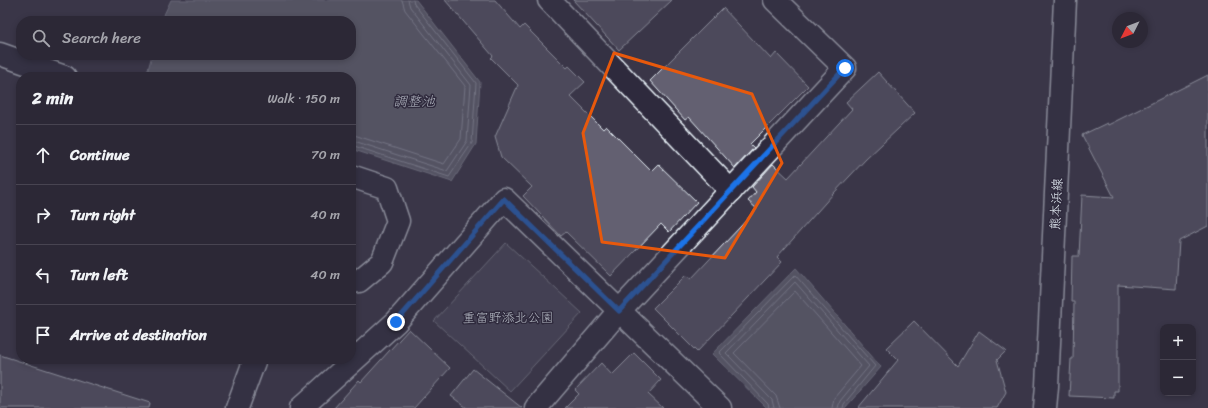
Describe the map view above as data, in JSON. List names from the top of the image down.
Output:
{
  "streets": {
    "street": ["熊本浜線"]
  },
  "water": ["調整池"],
  "parks": ["重富野添北公園"],
  "north": "bottom left",
  "page": {
    "search": "Search here",
    "heading": ["2 min", "Walk · 150 m"],
    "list": [
      ["Continue", "70 m"],
      ["Turn right", "40 m"],
      ["Turn left", "40 m"],
      "Arrive at destination"
    ],
    "map_buttons": ["+", "−"]
  }
}
